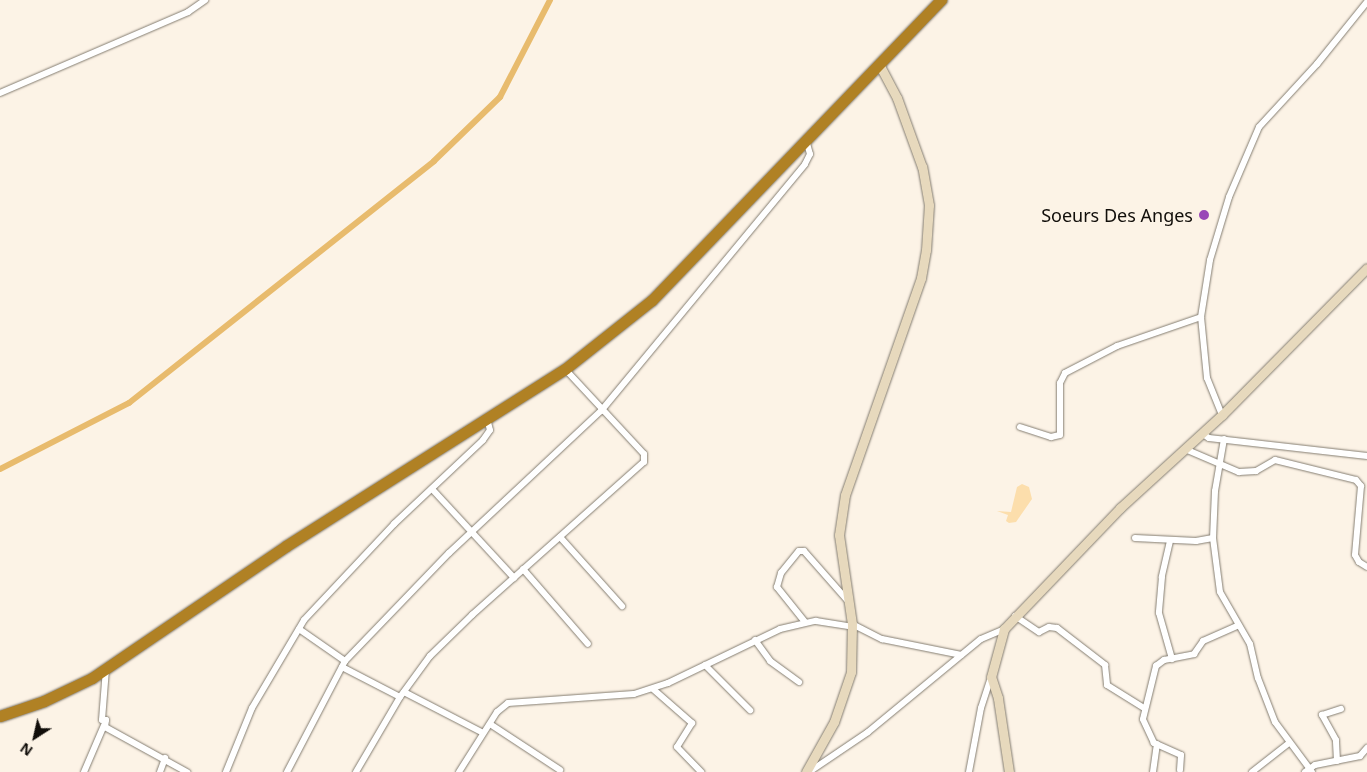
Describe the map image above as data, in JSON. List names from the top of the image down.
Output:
{
  "places": ["Soeurs Des Anges"],
  "north": "bottom left"
}
